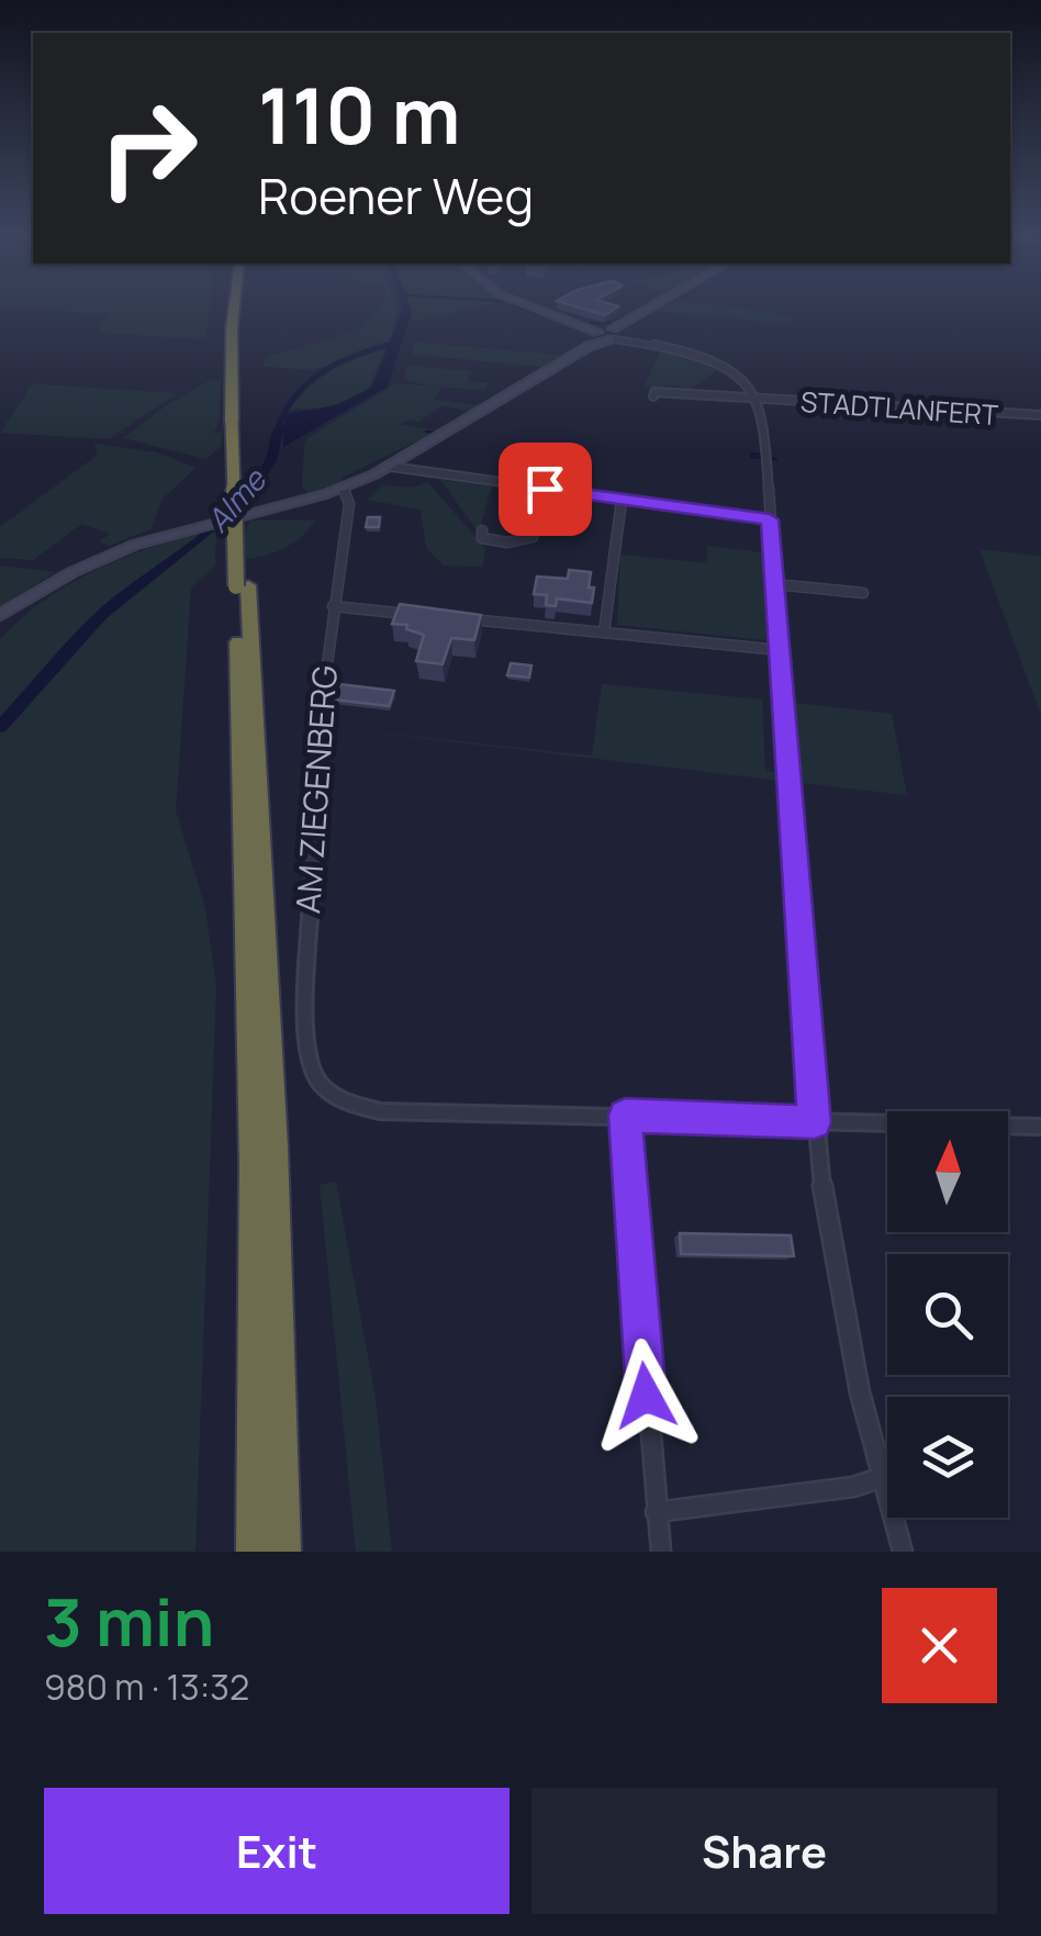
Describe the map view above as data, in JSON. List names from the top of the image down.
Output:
{
  "streets": {
    "street": ["STADTLANFERT", "AM ZIEGENBERG"]
  },
  "water": ["Alme"],
  "north": "top",
  "page": {
    "turn": ["110 m", "Roener Weg"],
    "heading": ["3 min", "980 m · 13:32"],
    "buttons": ["Exit", "Share"]
  }
}
